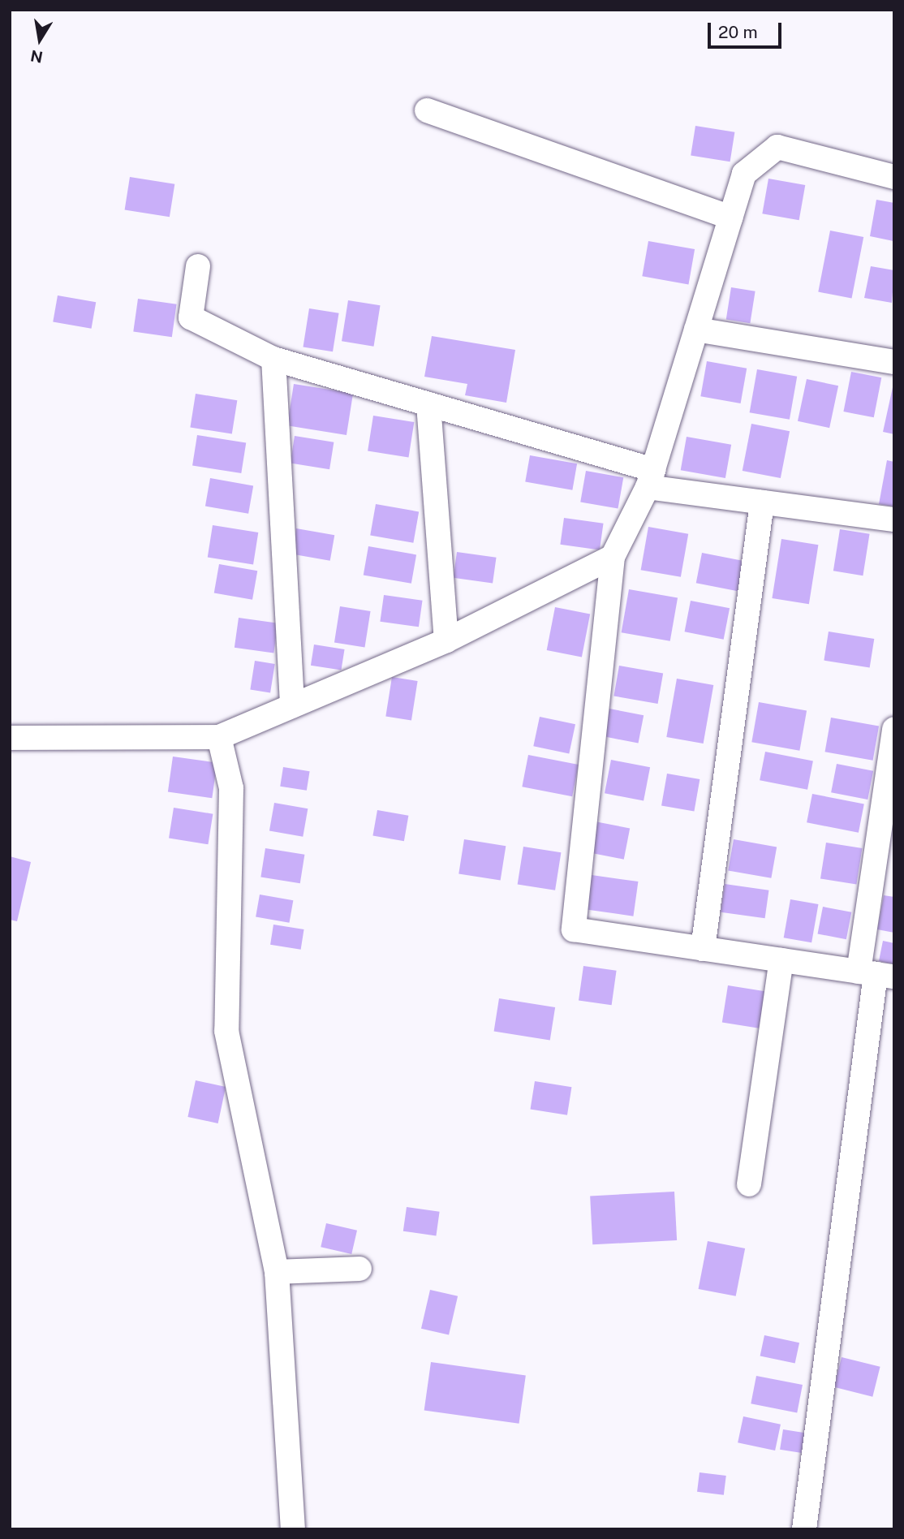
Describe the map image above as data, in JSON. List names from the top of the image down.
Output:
{
  "scale_bar": "20 m",
  "north": "bottom"
}
